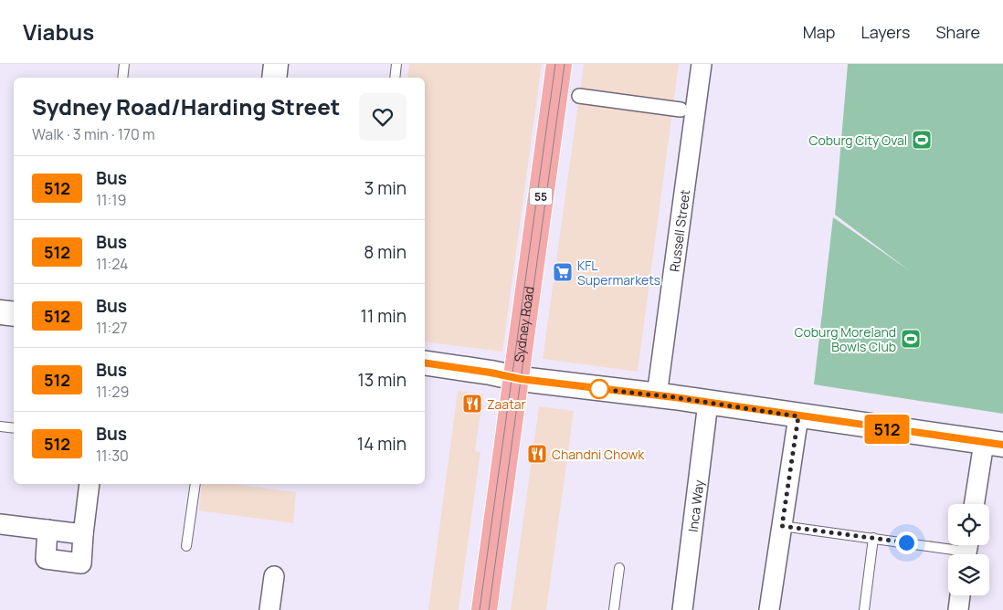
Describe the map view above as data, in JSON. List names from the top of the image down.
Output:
{
  "streets": {
    "highway": ["55", "Sydney Road"],
    "street": ["Russell Street", "Inca Way"]
  },
  "places": {
    "sports": ["Coburg City Oval", "Coburg Moreland Bowls Club"],
    "supermarket": ["KFL Supermarkets"],
    "restaurant": ["Zaatar", "Chandni Chowk"]
  },
  "lines": ["bus line 512"],
  "page": {
    "header": "Viabus",
    "nav": ["Map", "Layers", "Share"],
    "on_map": "512",
    "heading": ["Sydney Road/Harding Street", "Walk · 3 min · 170 m"],
    "list": [
      {
        "mark": "512",
        "name": "Bus",
        "note": "11:19",
        "value": "3 min"
      },
      {
        "mark": "512",
        "name": "Bus",
        "note": "11:24",
        "value": "8 min"
      },
      {
        "mark": "512",
        "name": "Bus",
        "note": "11:27",
        "value": "11 min"
      },
      {
        "mark": "512",
        "name": "Bus",
        "note": "11:29",
        "value": "13 min"
      },
      {
        "mark": "512",
        "name": "Bus",
        "note": "11:30",
        "value": "14 min"
      }
    ]
  }
}
